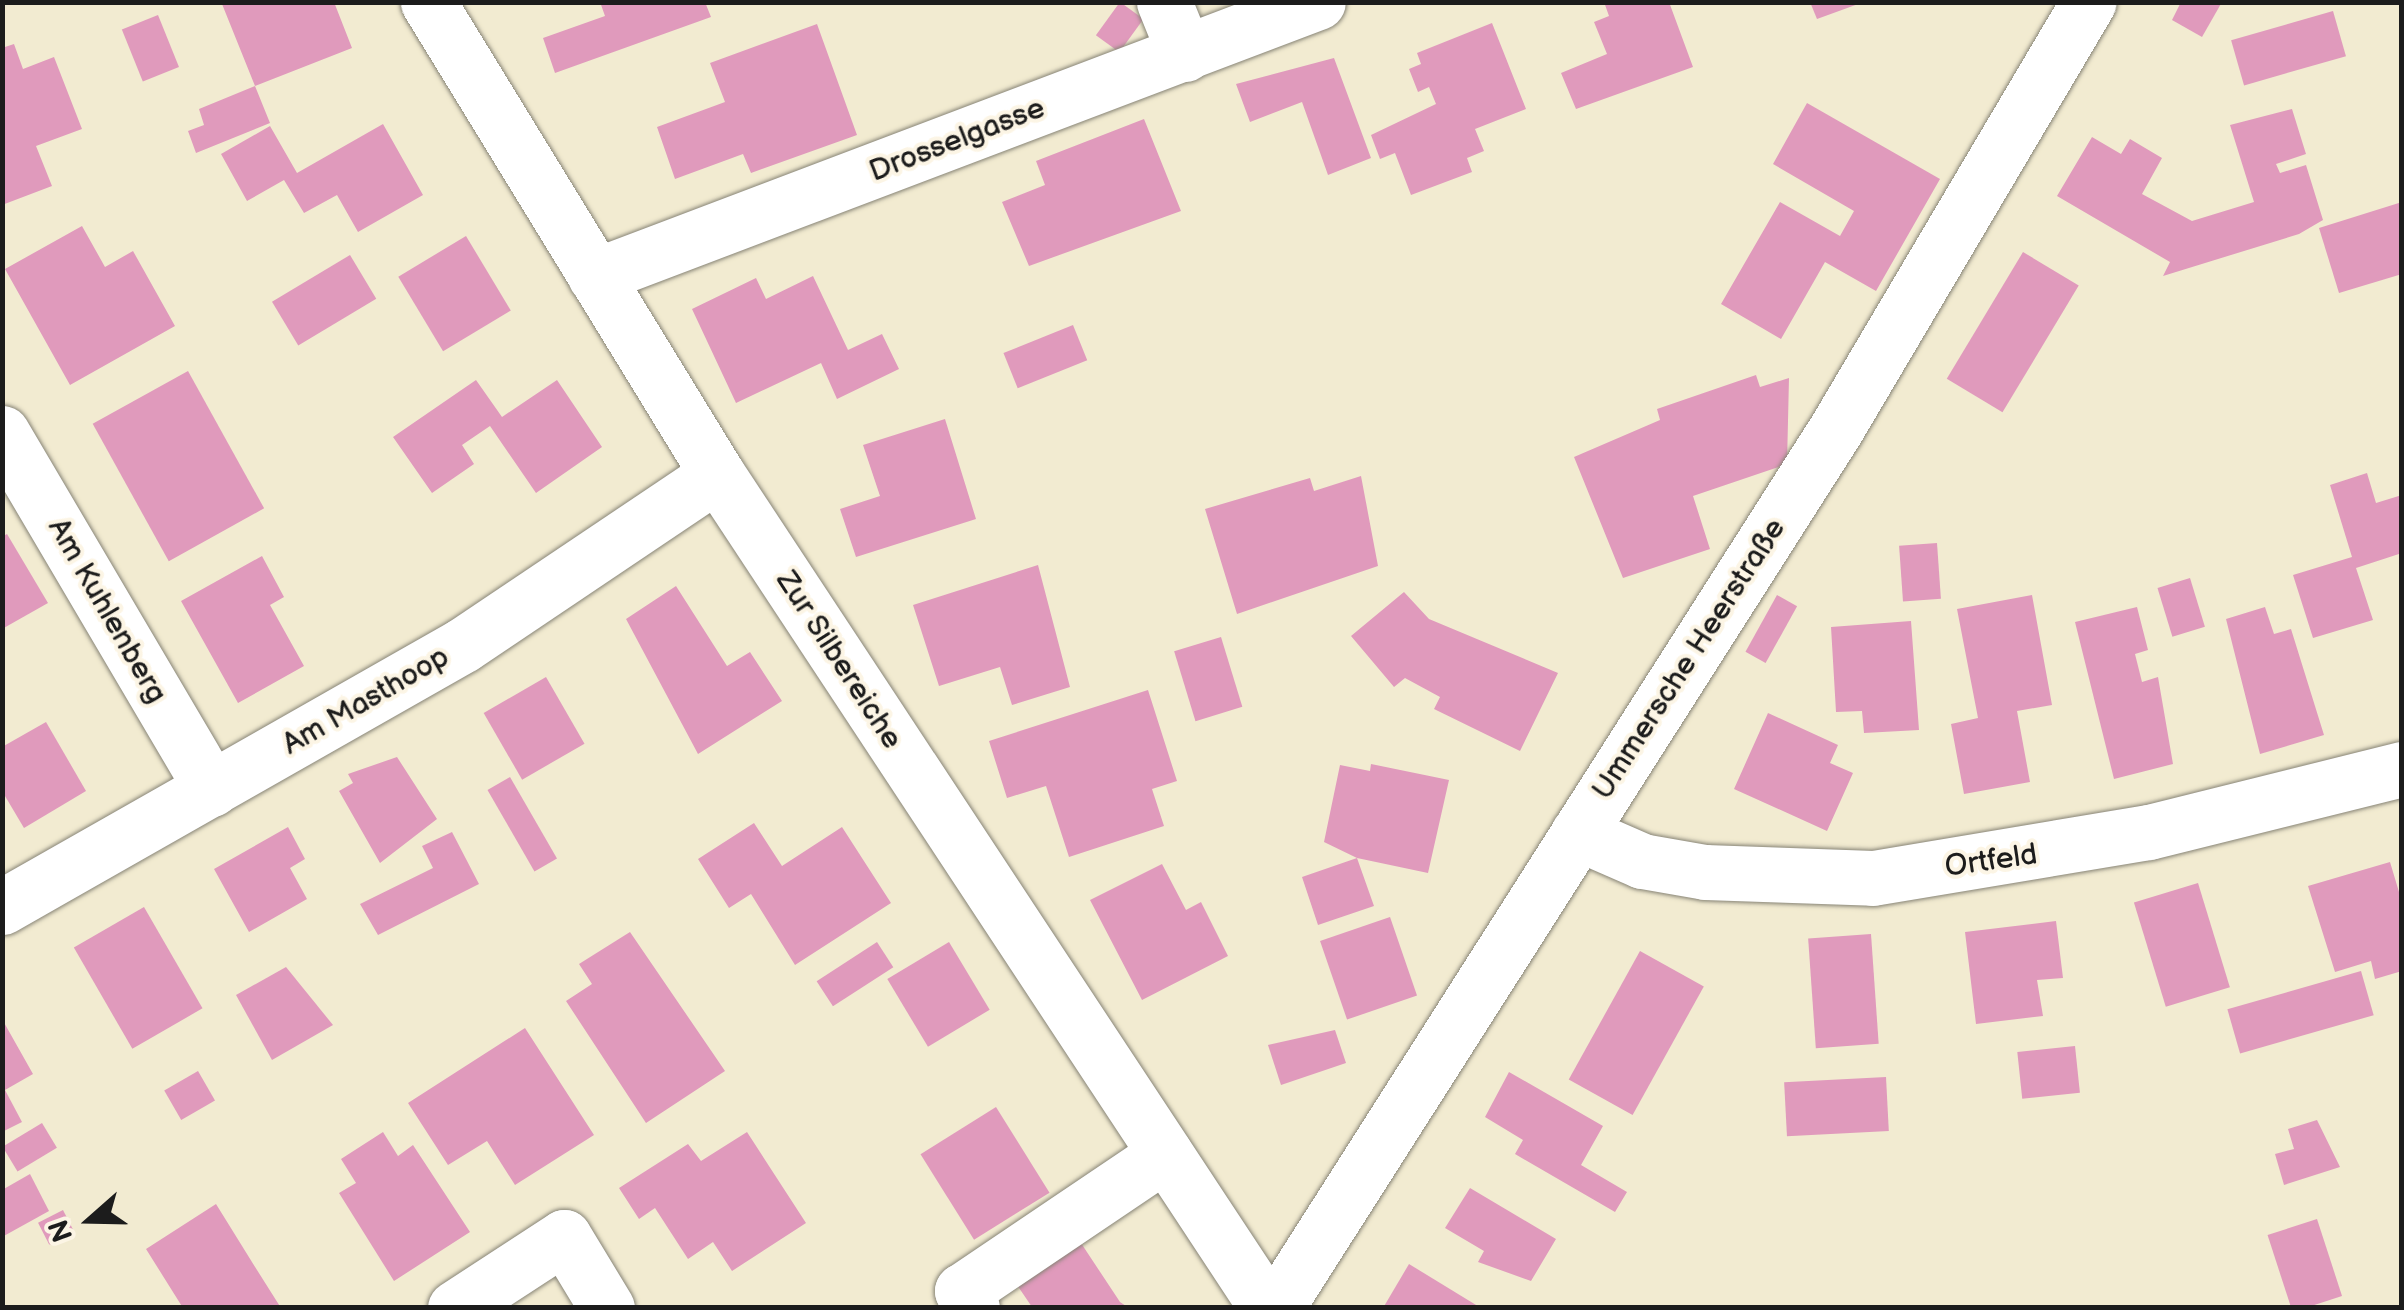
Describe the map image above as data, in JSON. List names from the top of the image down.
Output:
{
  "streets": {
    "street": [
      "Drosselgasse",
      "Am Kuhlenberg",
      "Ummersche Heerstraße",
      "Zur Silbereiche",
      "Am Masthoop",
      "Ortfeld"
    ]
  },
  "crossings": [
    ["Drosselgasse", "Zur Silbereiche"],
    ["Am Kuhlenberg", "Am Masthoop"],
    ["Ummersche Heerstraße", "Ortfeld"],
    ["Zur Silbereiche", "Am Masthoop"]
  ],
  "north": "left"
}
